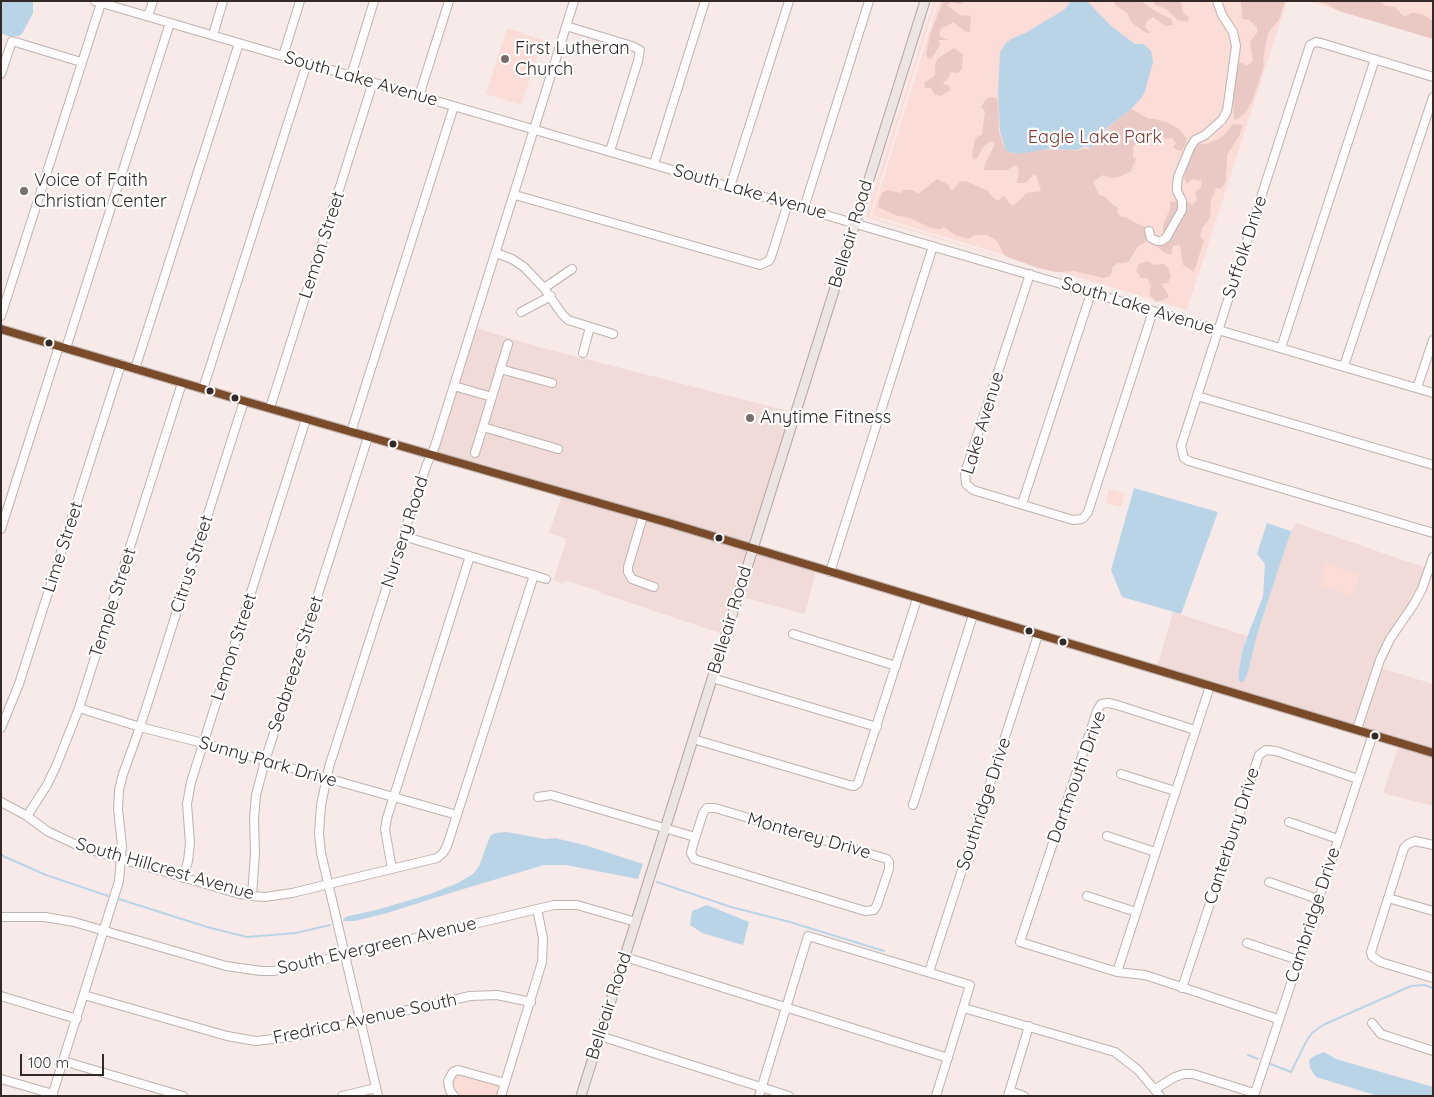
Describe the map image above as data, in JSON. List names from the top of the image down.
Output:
{
  "streets": {
    "main road": ["Belleair Road"],
    "street": [
      "South Lake Avenue",
      "Lemon Street",
      "Suffolk Drive",
      "Lake Avenue",
      "Nursery Road",
      "Lime Street",
      "Citrus Street",
      "Temple Street",
      "Seabreeze Street",
      "Sunny Park Drive",
      "Dartmouth Drive",
      "Southridge Drive",
      "Monterey Drive",
      "Canterbury Drive",
      "South Hillcrest Avenue",
      "Cambridge Drive",
      "South Evergreen Avenue",
      "Fredrica Avenue South"
    ]
  },
  "crossings": [
    ["South Lake Avenue", "Belleair Road"],
    ["South Lake Avenue", "Lemon Street"],
    ["South Lake Avenue", "Suffolk Drive"],
    ["South Lake Avenue", "Lake Avenue"],
    ["South Lake Avenue", "Nursery Road"],
    ["Belleair Road", "South Evergreen Avenue"],
    ["Lemon Street", "Sunny Park Drive"],
    ["Lemon Street", "South Hillcrest Avenue"],
    ["Nursery Road", "Sunny Park Drive"],
    ["Nursery Road", "South Hillcrest Avenue"],
    ["Nursery Road", "South Evergreen Avenue"],
    ["Nursery Road", "Fredrica Avenue South"],
    ["Citrus Street", "Sunny Park Drive"],
    ["Citrus Street", "South Hillcrest Avenue"],
    ["Citrus Street", "South Evergreen Avenue"],
    ["Citrus Street", "Fredrica Avenue South"],
    ["Temple Street", "Sunny Park Drive"],
    ["Temple Street", "South Hillcrest Avenue"],
    ["Seabreeze Street", "Sunny Park Drive"],
    ["Seabreeze Street", "South Hillcrest Avenue"],
    ["Sunny Park Drive", "South Hillcrest Avenue"],
    ["Canterbury Drive", "Cambridge Drive"]
  ],
  "parks": ["Eagle Lake Park"],
  "places": ["First Lutheran Church", "Voice of Faith Christian Center", "Anytime Fitness"],
  "scale_bar": "100 m"
}
